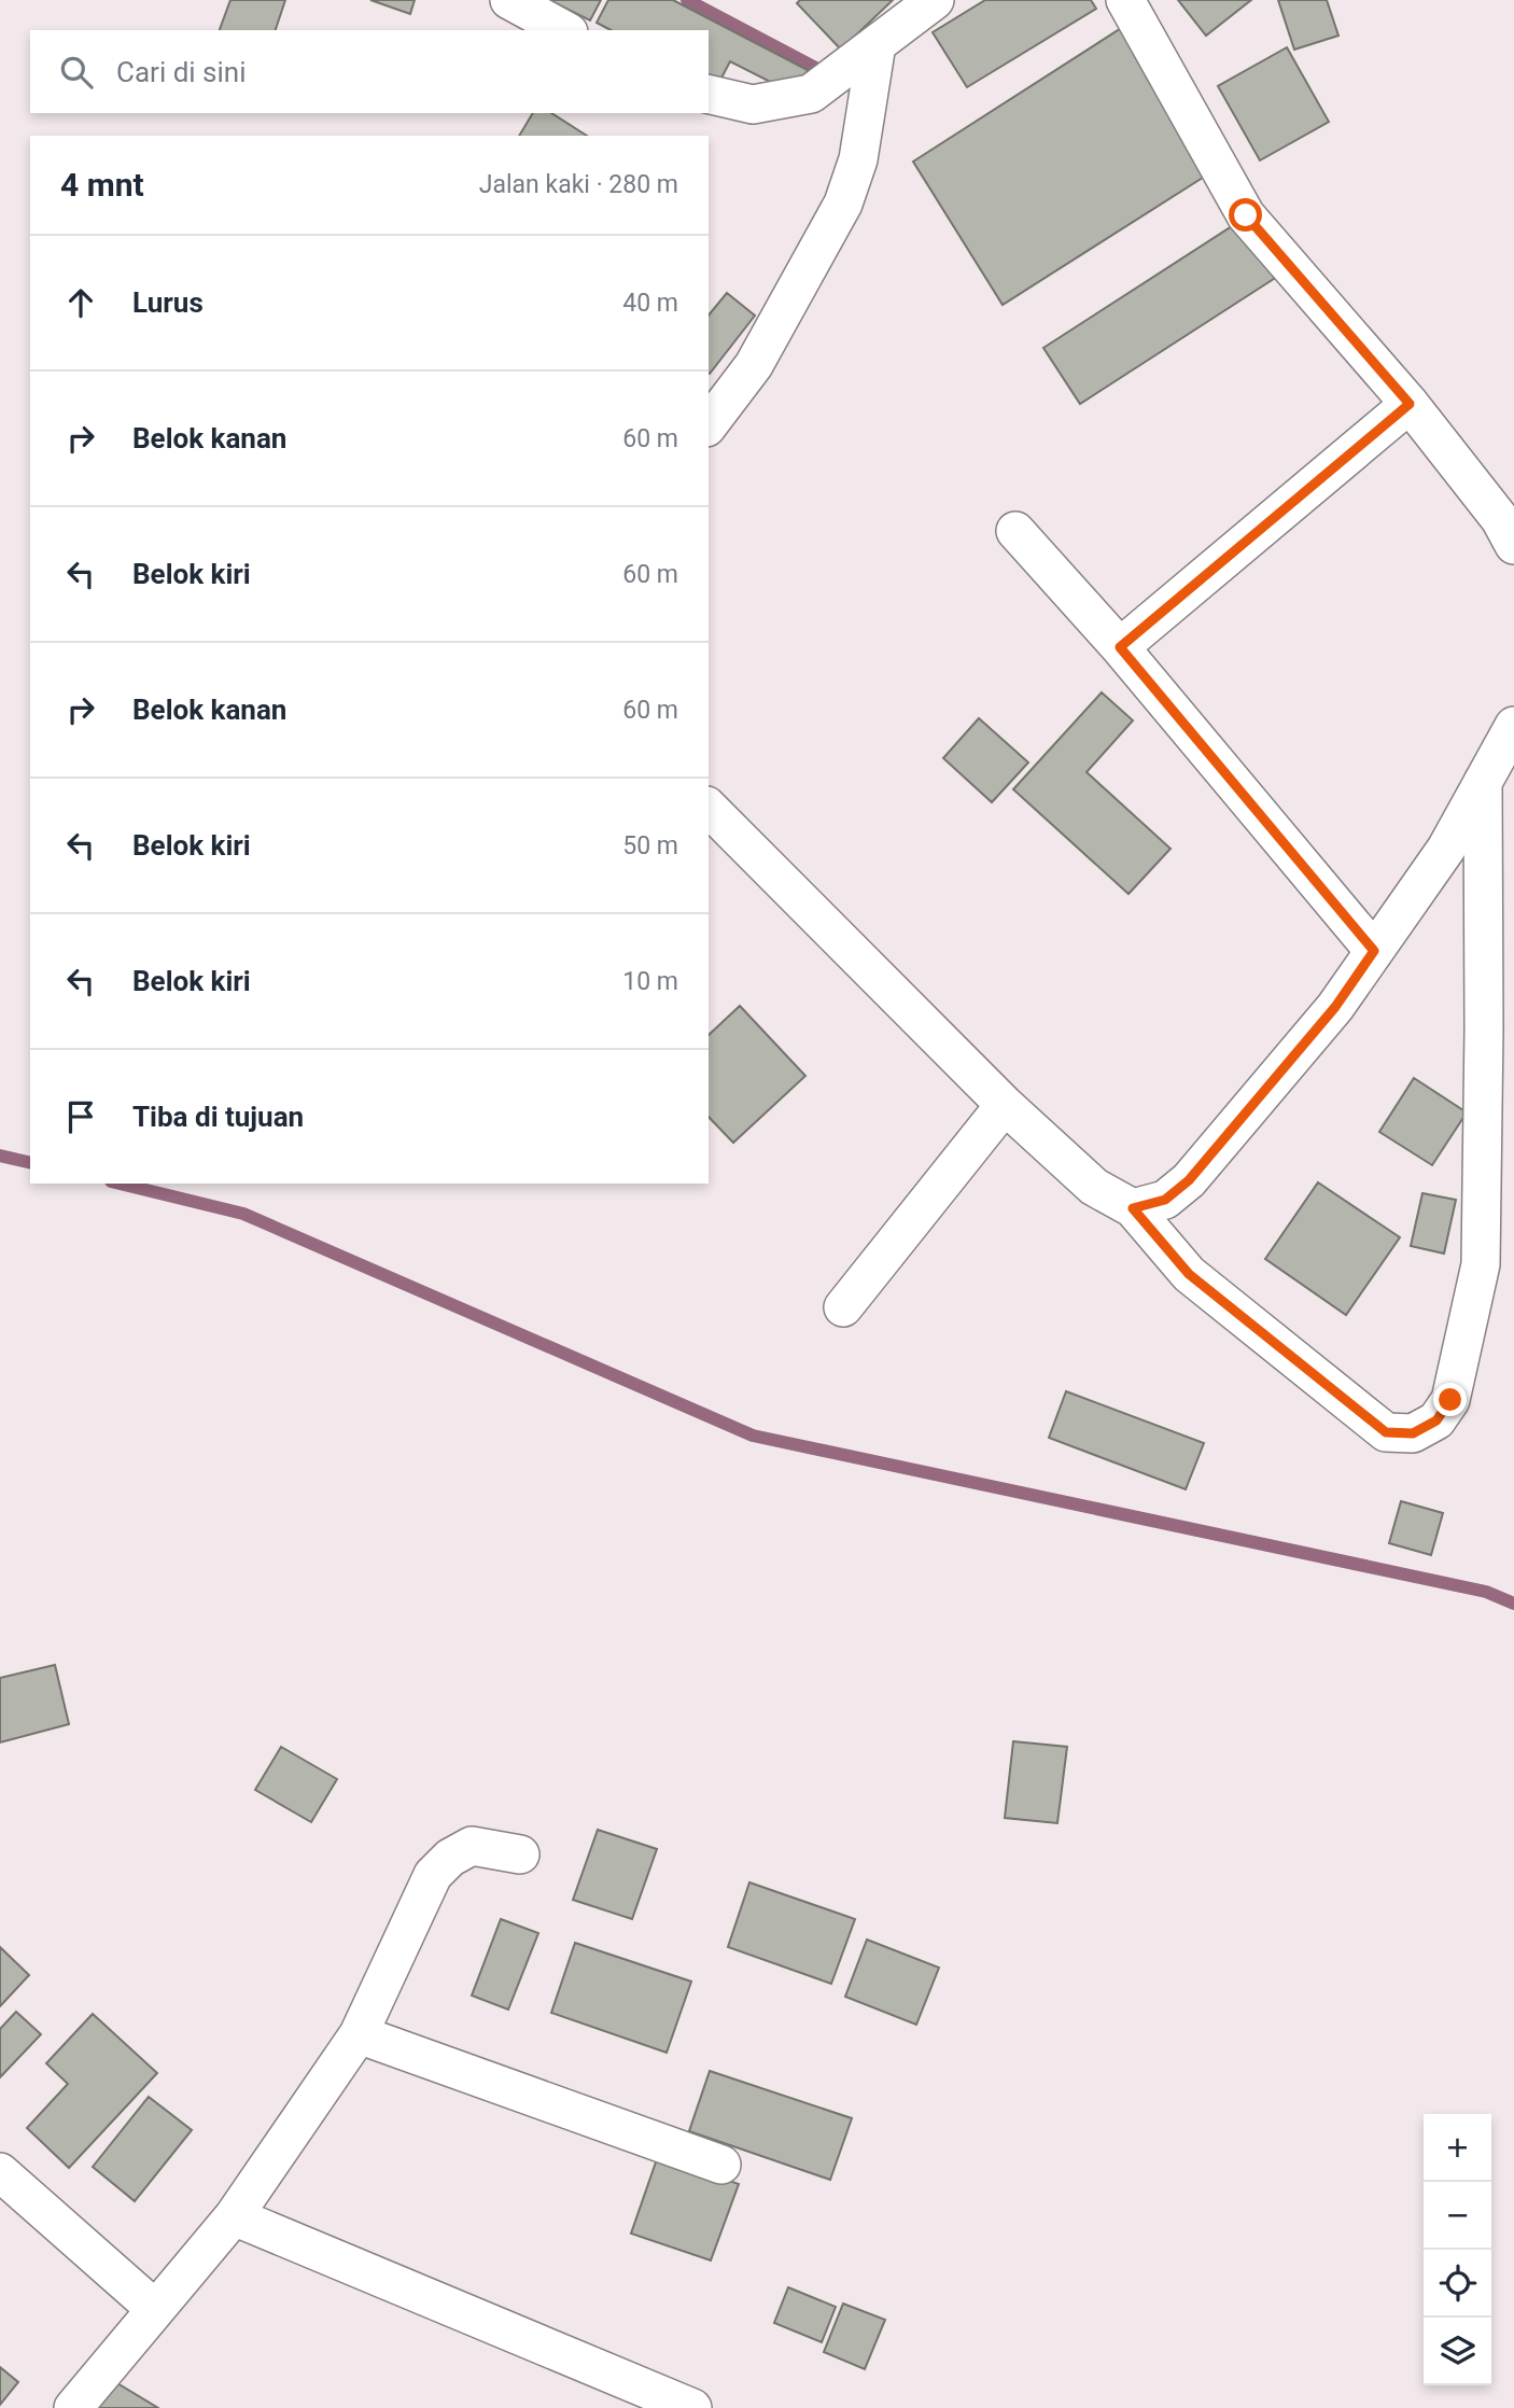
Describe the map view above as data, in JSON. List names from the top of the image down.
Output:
{
  "page": {
    "search": "Cari di sini",
    "heading": ["4 mnt", "Jalan kaki · 280 m"],
    "list": [
      ["Lurus", "40 m"],
      ["Belok kanan", "60 m"],
      ["Belok kiri", "60 m"],
      ["Belok kanan", "60 m"],
      ["Belok kiri", "50 m"],
      ["Belok kiri", "10 m"],
      "Tiba di tujuan"
    ],
    "map_buttons": ["+", "−"]
  }
}
